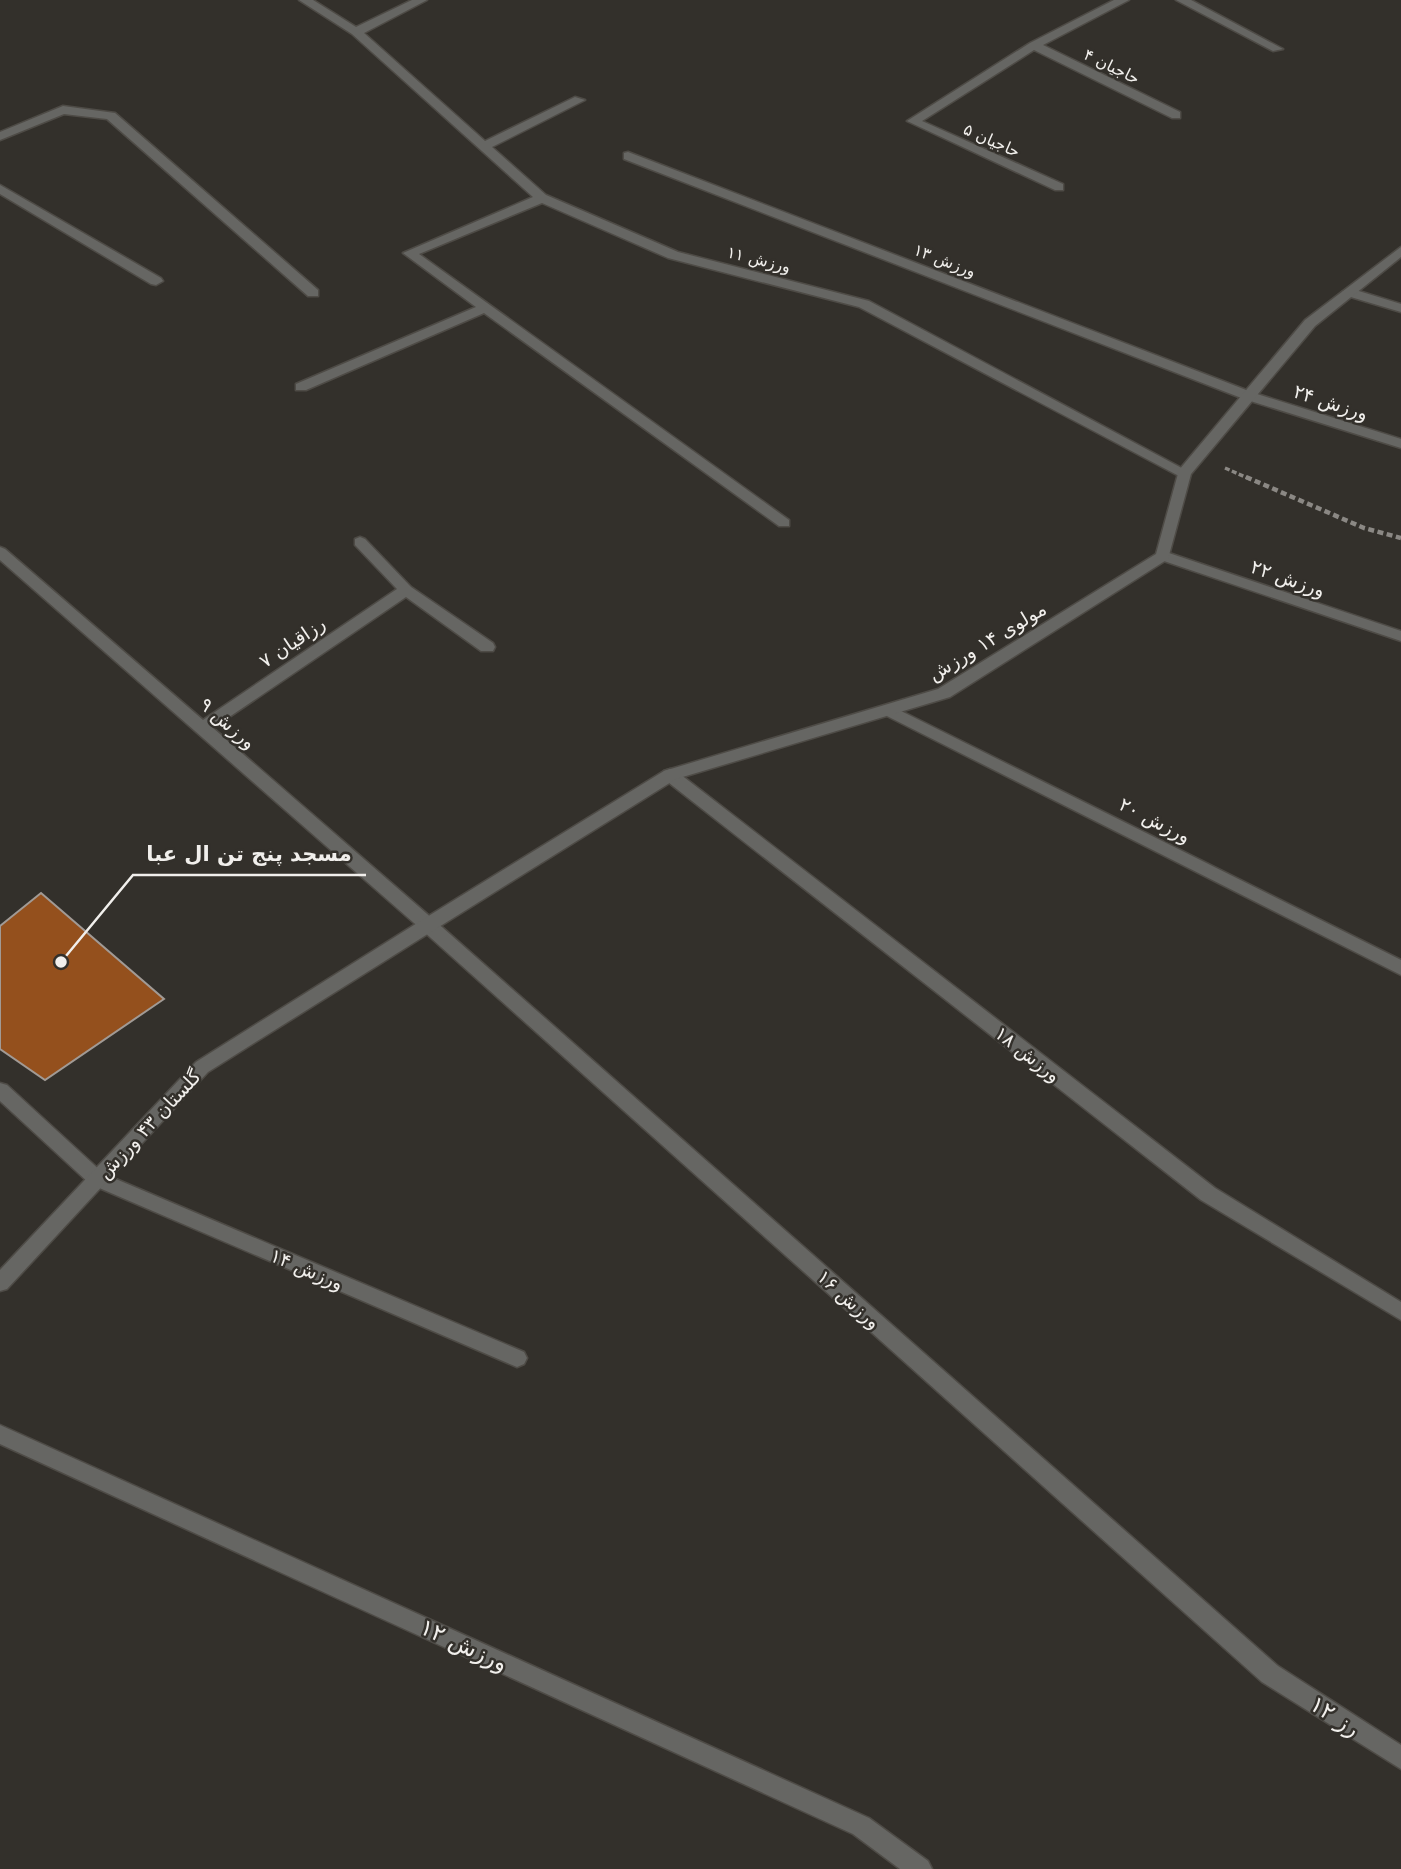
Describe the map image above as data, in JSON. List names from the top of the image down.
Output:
{
  "streets": {
    "street": [
      "حاجیان ۴",
      "حاجیان ۵",
      "ورزش ۱۱",
      "ورزش ۱۳",
      "ورزش ۲۴",
      "ورزش ۲۲",
      "مولوی ۱۴ ورزش",
      "رزاقیان ۷",
      "ورزش ۹",
      "ورزش ۲۰",
      "ورزش ۱۸",
      "گلستان ۴۳ ورزش",
      "ورزش ۱۴",
      "ورزش ۱۶",
      "ورزش ۱۲",
      "رز ۱۲"
    ]
  },
  "crossings": [
    ["حاجیان ۴", "حاجیان ۵"],
    ["ورزش ۱۳", "ورزش ۲۴"],
    ["ورزش ۲۲", "مولوی ۱۴ ورزش"],
    ["مولوی ۱۴ ورزش", "ورزش ۹"],
    ["مولوی ۱۴ ورزش", "ورزش ۲۰"],
    ["مولوی ۱۴ ورزش", "ورزش ۱۸"],
    ["مولوی ۱۴ ورزش", "گلستان ۴۳ ورزش"],
    ["مولوی ۱۴ ورزش", "ورزش ۱۶"],
    ["رزاقیان ۷", "ورزش ۹"],
    ["ورزش ۹", "گلستان ۴۳ ورزش"],
    ["ورزش ۹", "ورزش ۱۶"],
    ["گلستان ۴۳ ورزش", "ورزش ۱۴"],
    ["گلستان ۴۳ ورزش", "ورزش ۱۶"],
    ["ورزش ۱۶", "رز ۱۲"]
  ],
  "places": ["مسجد پنج تن ال عبا"]
}
